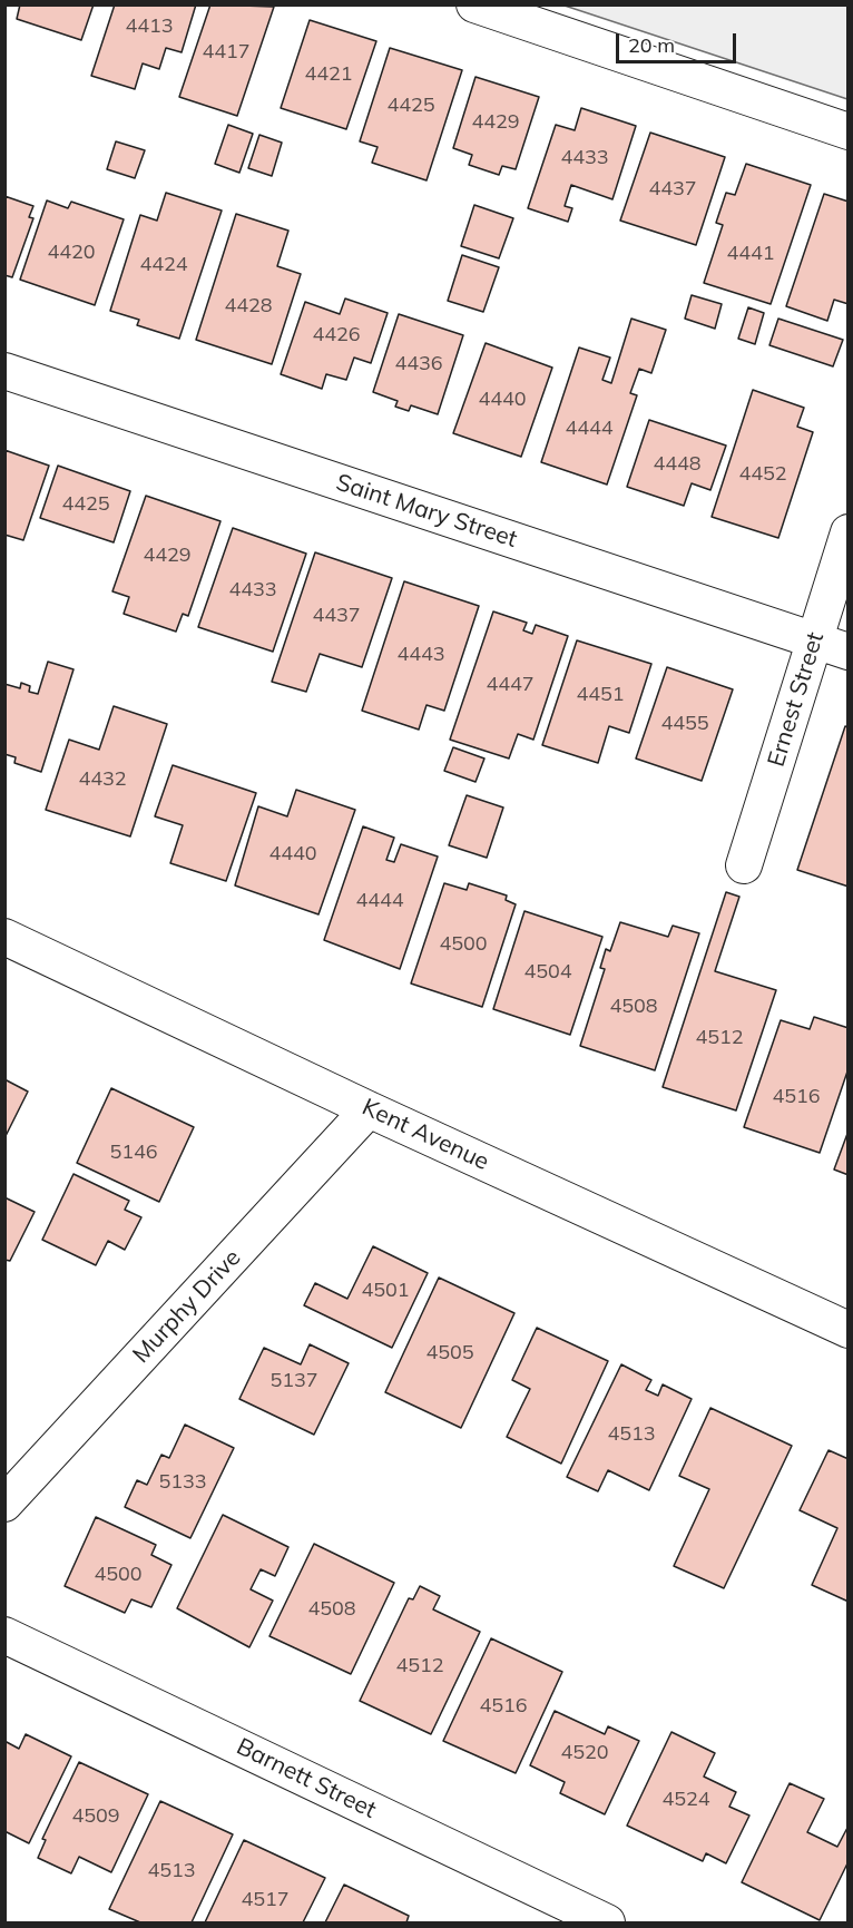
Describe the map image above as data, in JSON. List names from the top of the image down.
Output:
{
  "streets": {
    "street": [
      "Saint Mary Street",
      "Ernest Street",
      "Kent Avenue",
      "Murphy Drive",
      "Barnett Street"
    ]
  },
  "crossings": [
    ["Saint Mary Street", "Ernest Street"],
    ["Kent Avenue", "Murphy Drive"]
  ],
  "house_numbers": [
    "4413",
    "4417",
    "4421",
    "4425",
    "4429",
    "4433",
    "4437",
    "4420",
    "4441",
    "4424",
    "4428",
    "4426",
    "4436",
    "4440",
    "4444",
    "4448",
    "4452",
    "4425",
    "4429",
    "4433",
    "4437",
    "4443",
    "4447",
    "4451",
    "4455",
    "4432",
    "4440",
    "4444",
    "4500",
    "4504",
    "4508",
    "4512",
    "4516",
    "5146",
    "4501",
    "4505",
    "5137",
    "4513",
    "5133",
    "4500",
    "4508",
    "4512",
    "4516",
    "4520",
    "4524",
    "4509",
    "4513",
    "4517"
  ],
  "scale_bar": "20 m"
}
